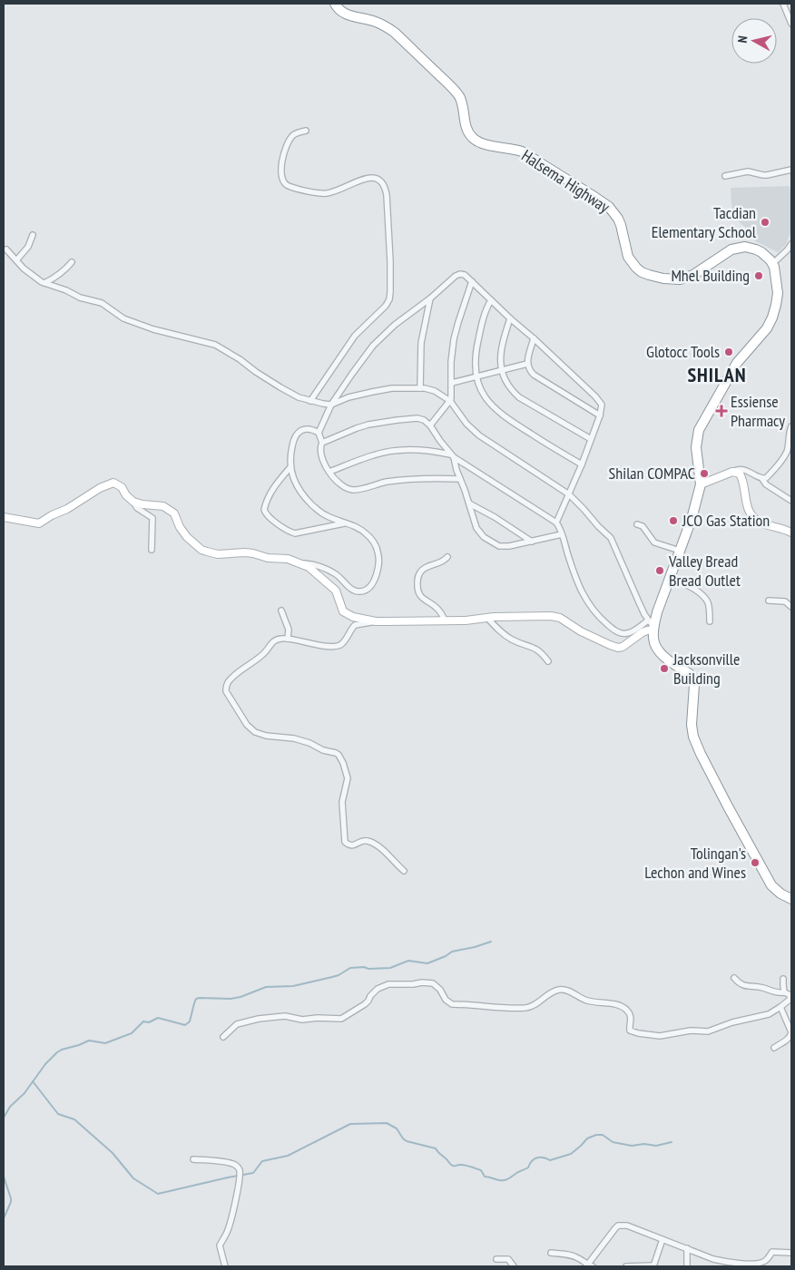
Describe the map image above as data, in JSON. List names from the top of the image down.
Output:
{
  "streets": {
    "highway": ["Halsema Highway"]
  },
  "districts": ["SHILAN"],
  "places": {
    "other": [
      "Tacdian Elementary School",
      "Mhel Building",
      "Glotocc Tools",
      "Shilan COMPAC",
      "JCO Gas Station",
      "Valley Bread Bread Outlet",
      "Jacksonville Building",
      "Tolingan's Lechon and Wines"
    ],
    "health": ["Essiense Pharmacy"]
  },
  "north": "left"
}
